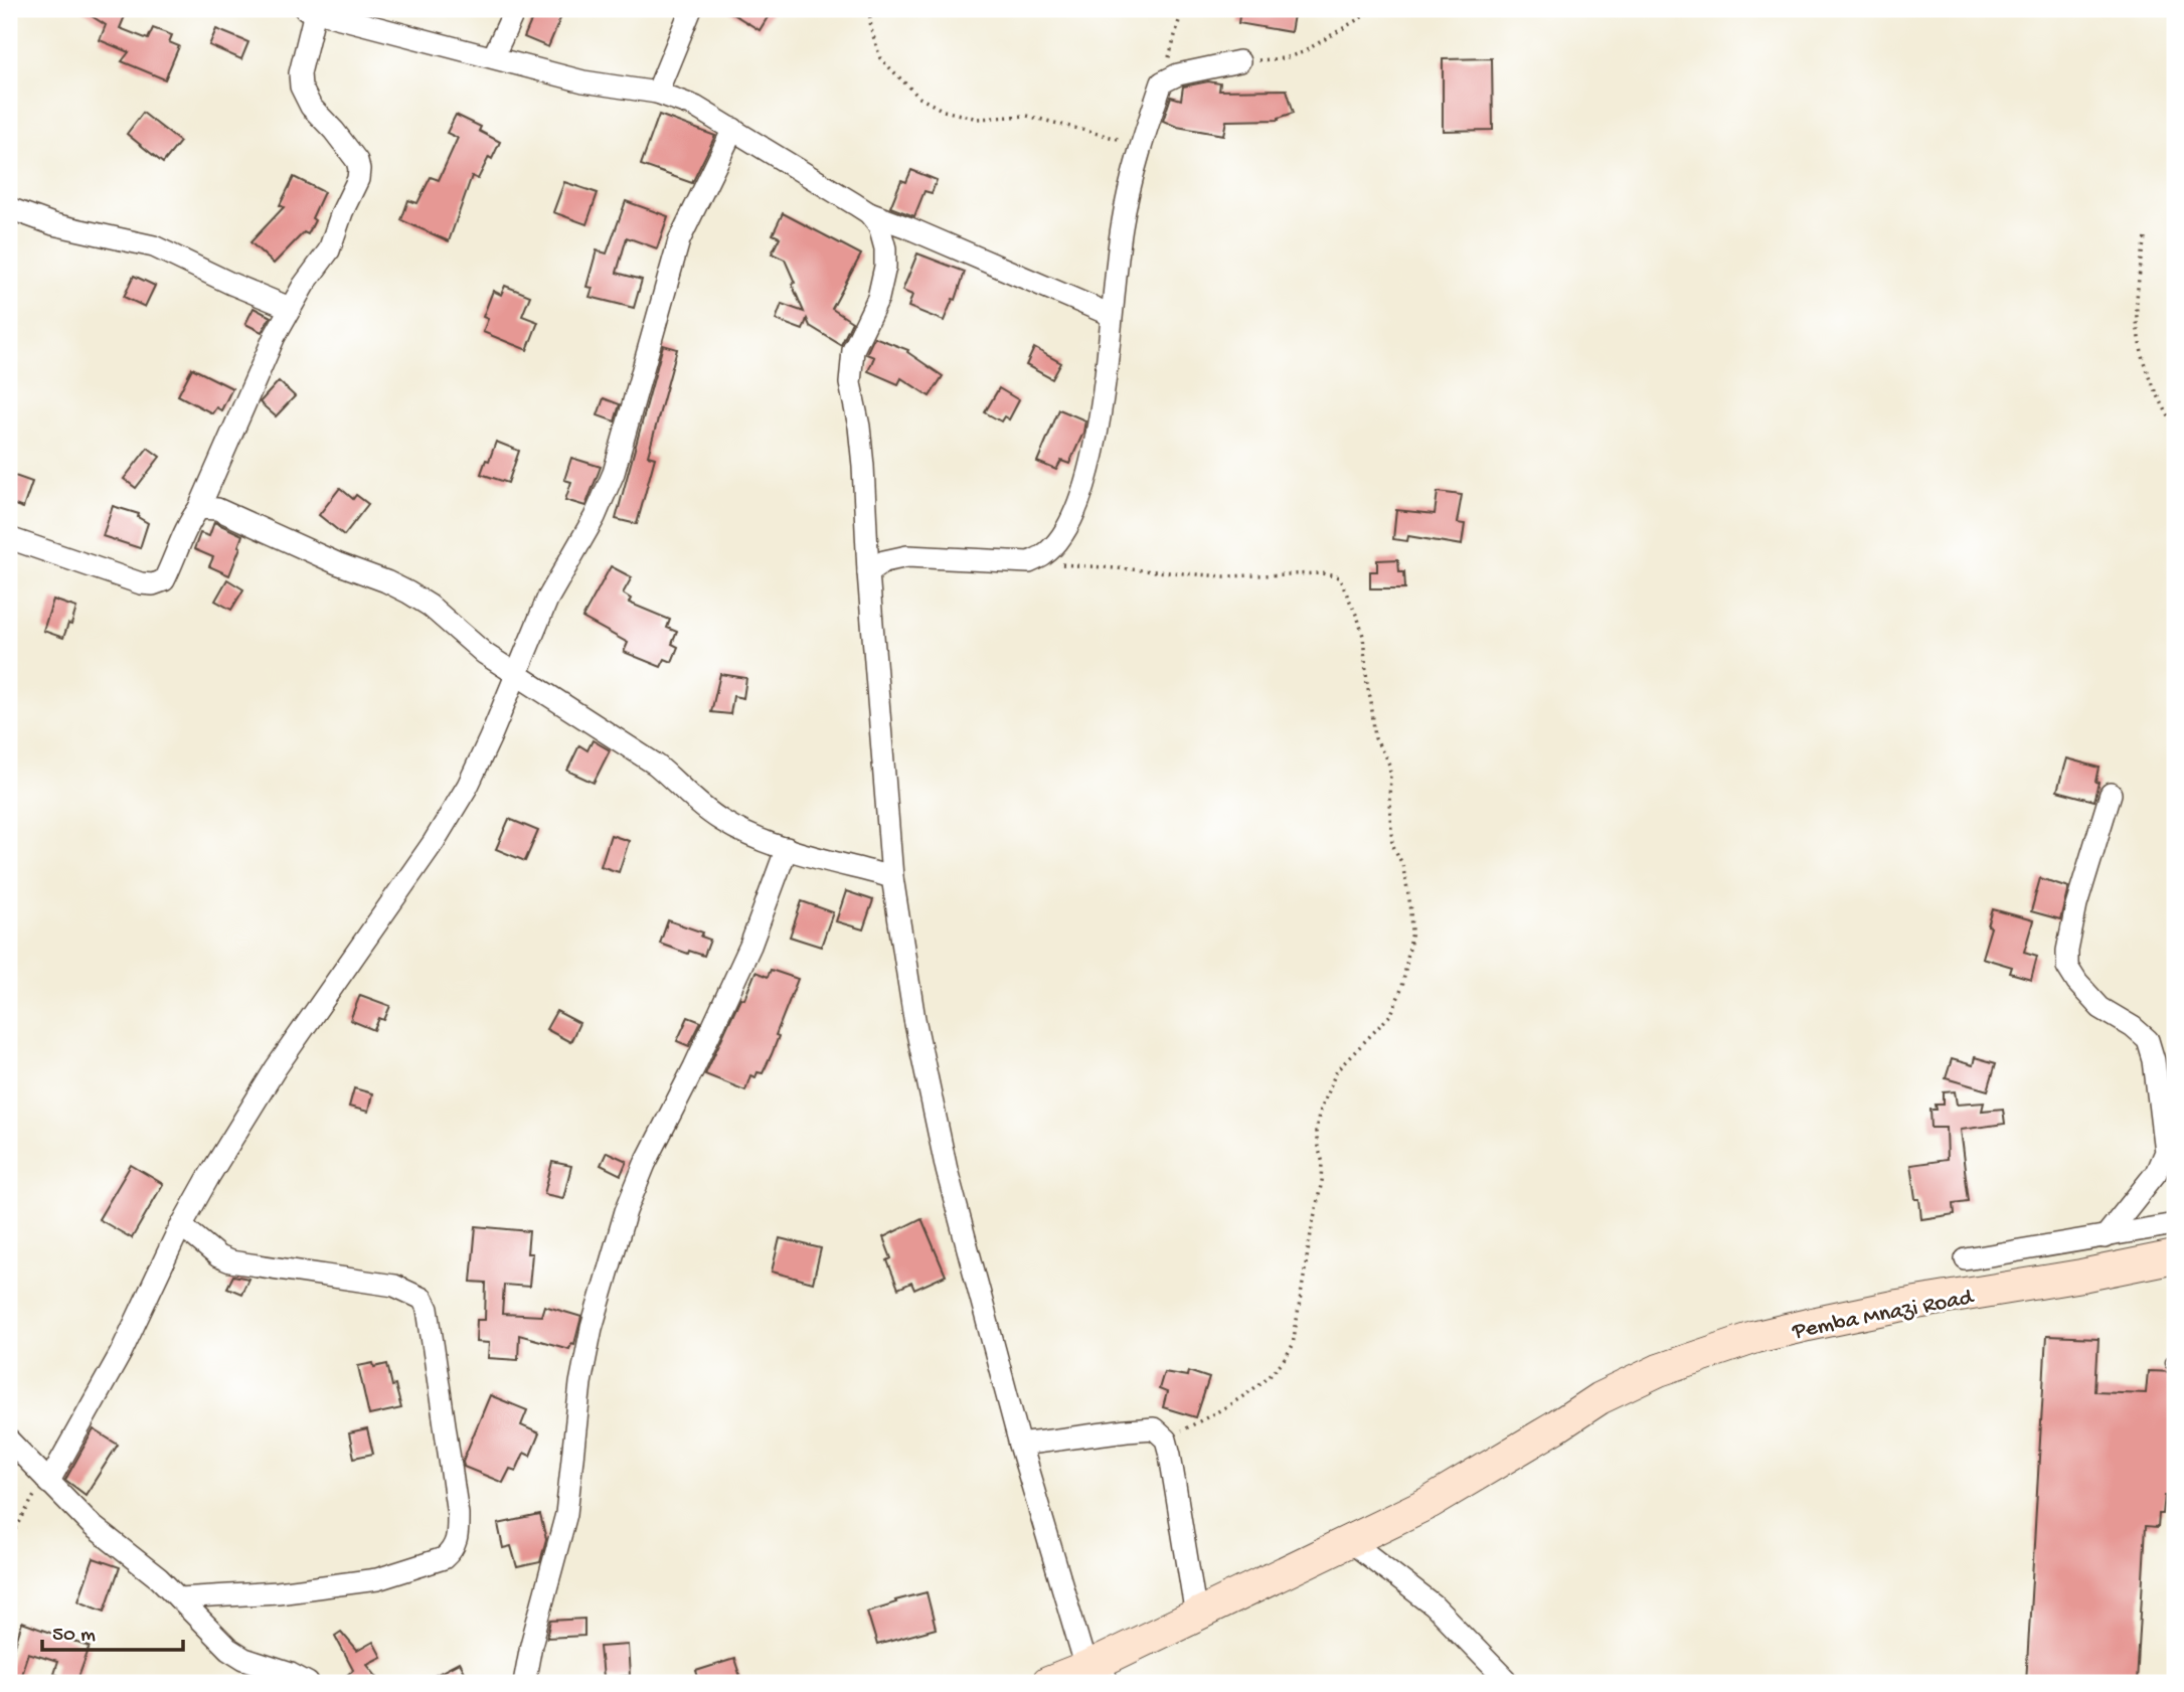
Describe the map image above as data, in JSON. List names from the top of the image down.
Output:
{
  "streets": {
    "main road": ["Pemba Mnazi Road"]
  },
  "scale_bar": "50 m"
}
